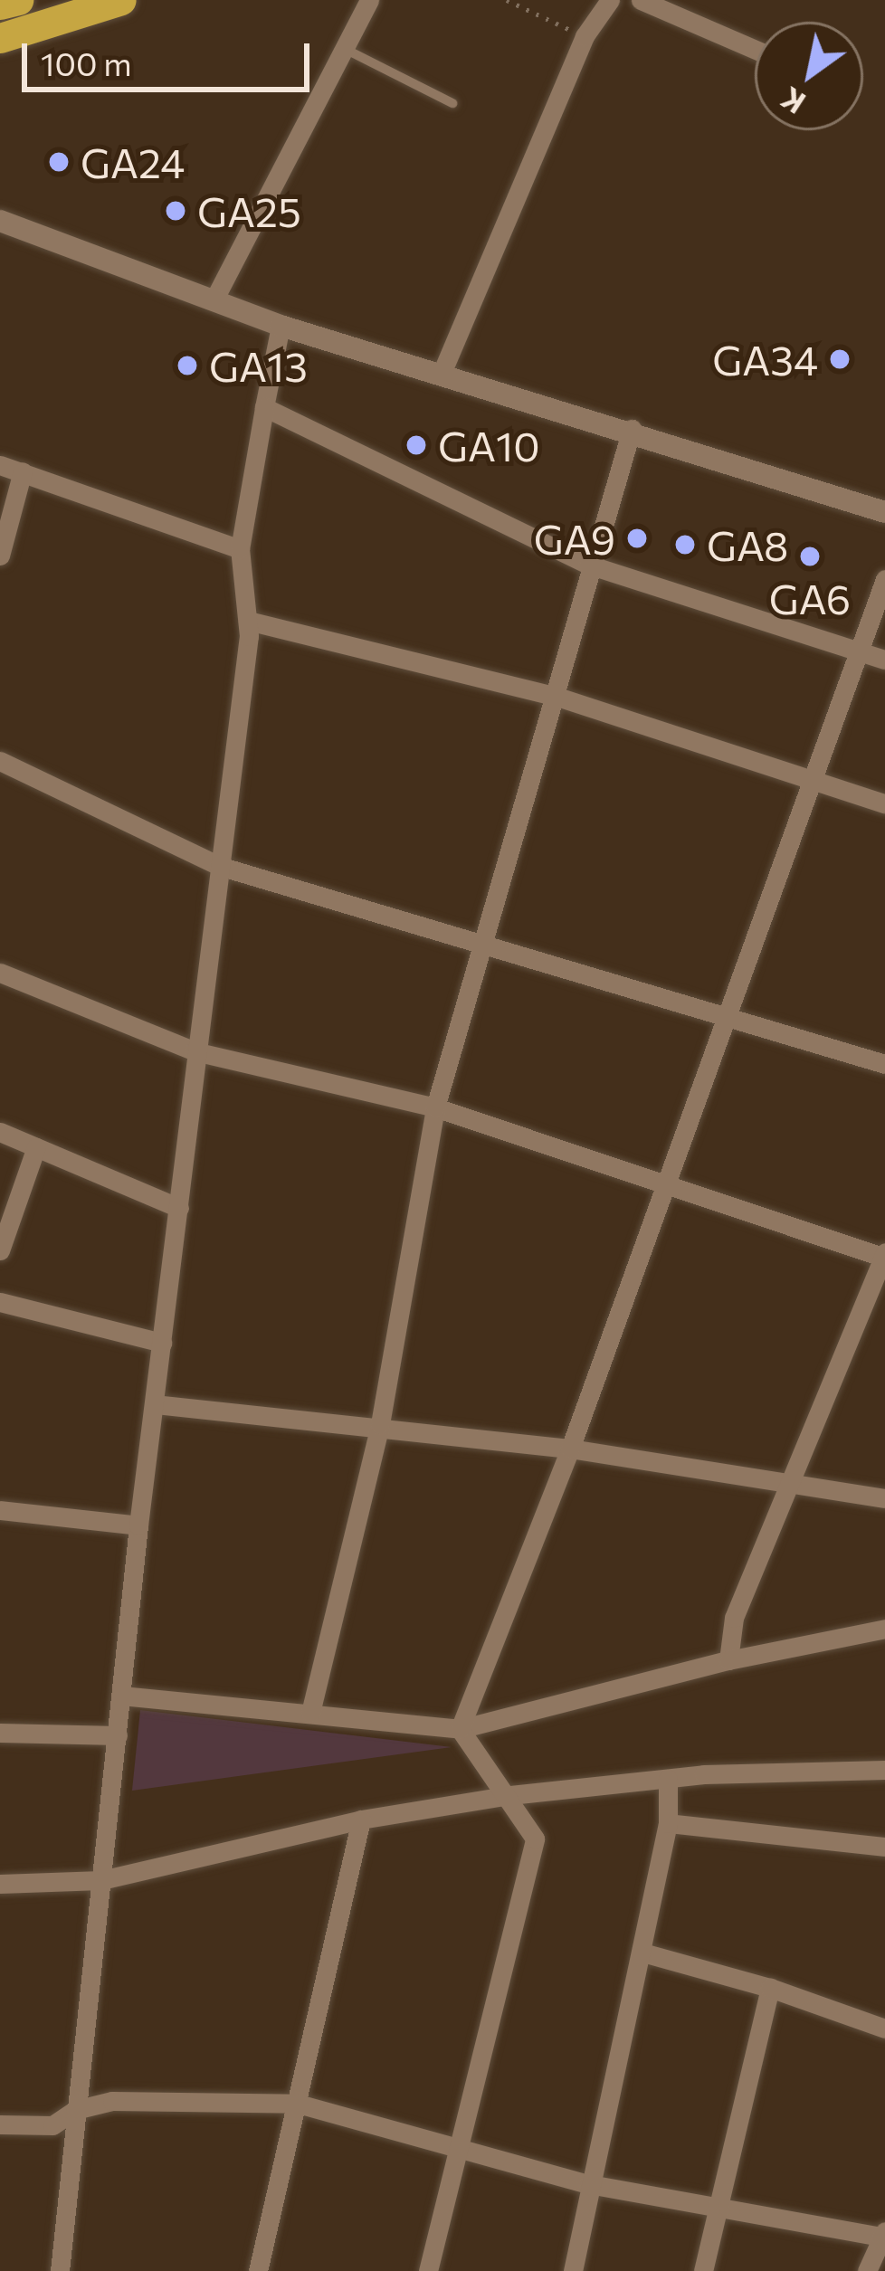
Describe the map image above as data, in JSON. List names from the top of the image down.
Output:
{
  "places": [
    "GA24",
    "GA25",
    "GA34",
    "GA13",
    "GA10",
    "GA9",
    "GA8",
    "GA6"
  ],
  "scale_bar": "100 m",
  "north": "bottom left"
}
